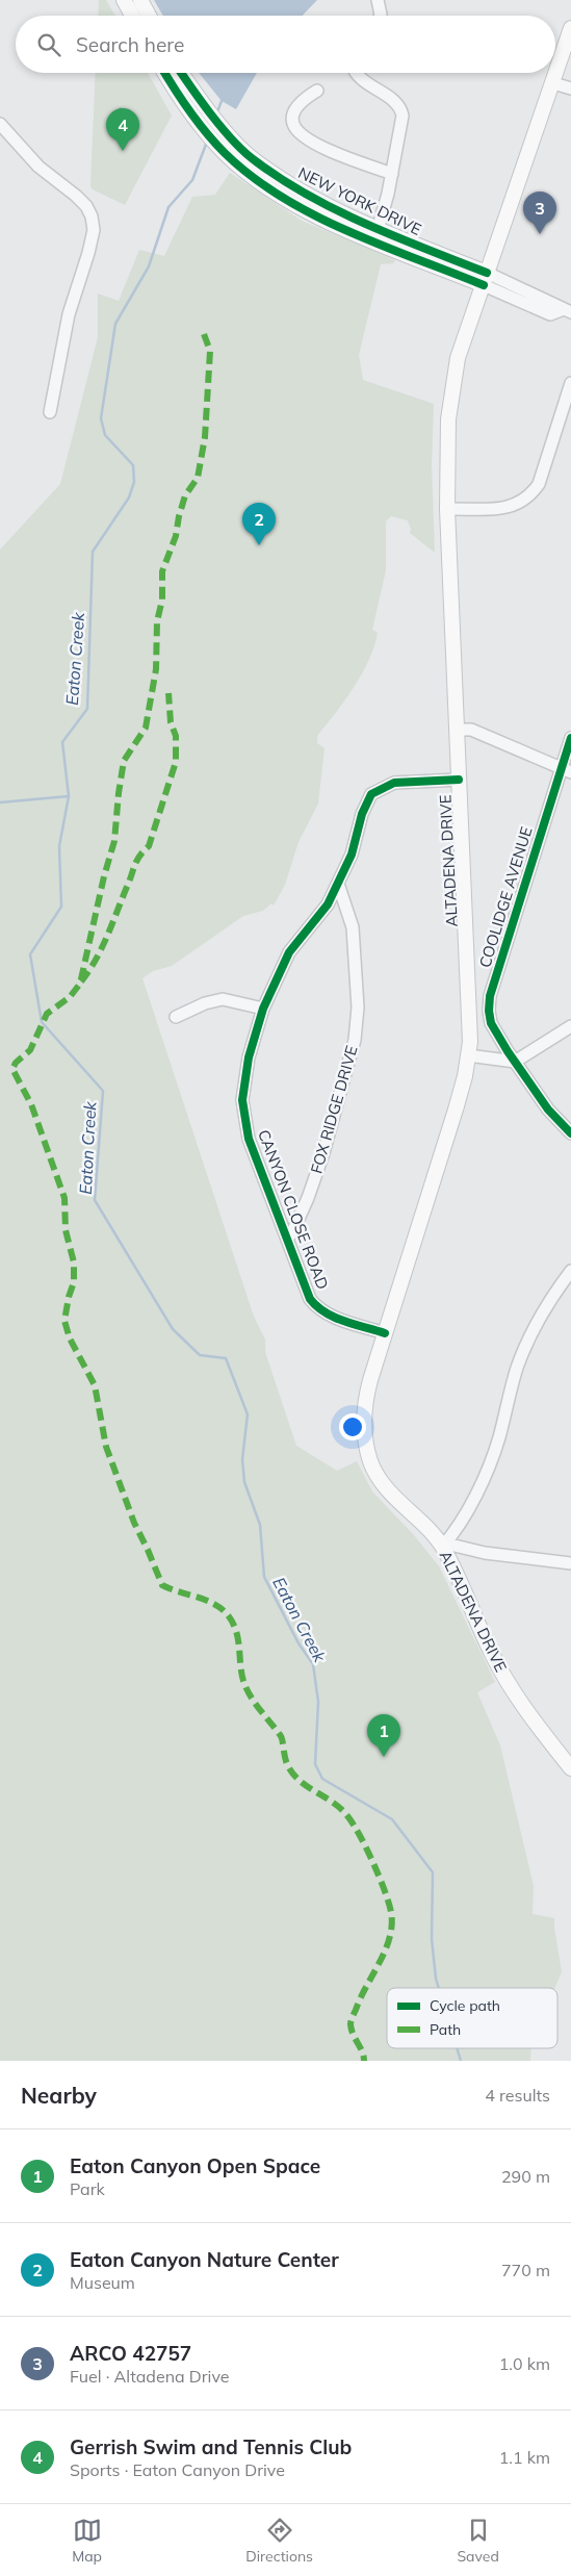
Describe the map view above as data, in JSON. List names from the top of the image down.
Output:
{
  "streets": {
    "main road": ["NEW YORK DRIVE", "ALTADENA DRIVE"],
    "street": ["COOLIDGE AVENUE", "FOX RIDGE DRIVE", "CANYON CLOSE ROAD"]
  },
  "crossings": [
    ["NEW YORK DRIVE", "ALTADENA DRIVE"],
    ["ALTADENA DRIVE", "CANYON CLOSE ROAD"],
    ["FOX RIDGE DRIVE", "CANYON CLOSE ROAD"]
  ],
  "water": ["Eaton Creek"],
  "legend": ["Cycle path", "Path"],
  "page": {
    "search": "Search here",
    "pins": [
      "4",
      "3",
      "2",
      "1"
    ],
    "heading": ["Nearby", "4 results"],
    "list": [
      {
        "mark": "1",
        "name": "Eaton Canyon Open Space",
        "note": "Park",
        "value": "290 m"
      },
      {
        "mark": "2",
        "name": "Eaton Canyon Nature Center",
        "note": "Museum",
        "value": "770 m"
      },
      {
        "mark": "3",
        "name": "ARCO 42757",
        "note": "Fuel · Altadena Drive",
        "value": "1.0 km"
      },
      {
        "mark": "4",
        "name": "Gerrish Swim and Tennis Club",
        "note": "Sports · Eaton Canyon Drive",
        "value": "1.1 km"
      }
    ],
    "nav": ["Map", "Directions", "Saved"]
  }
}
